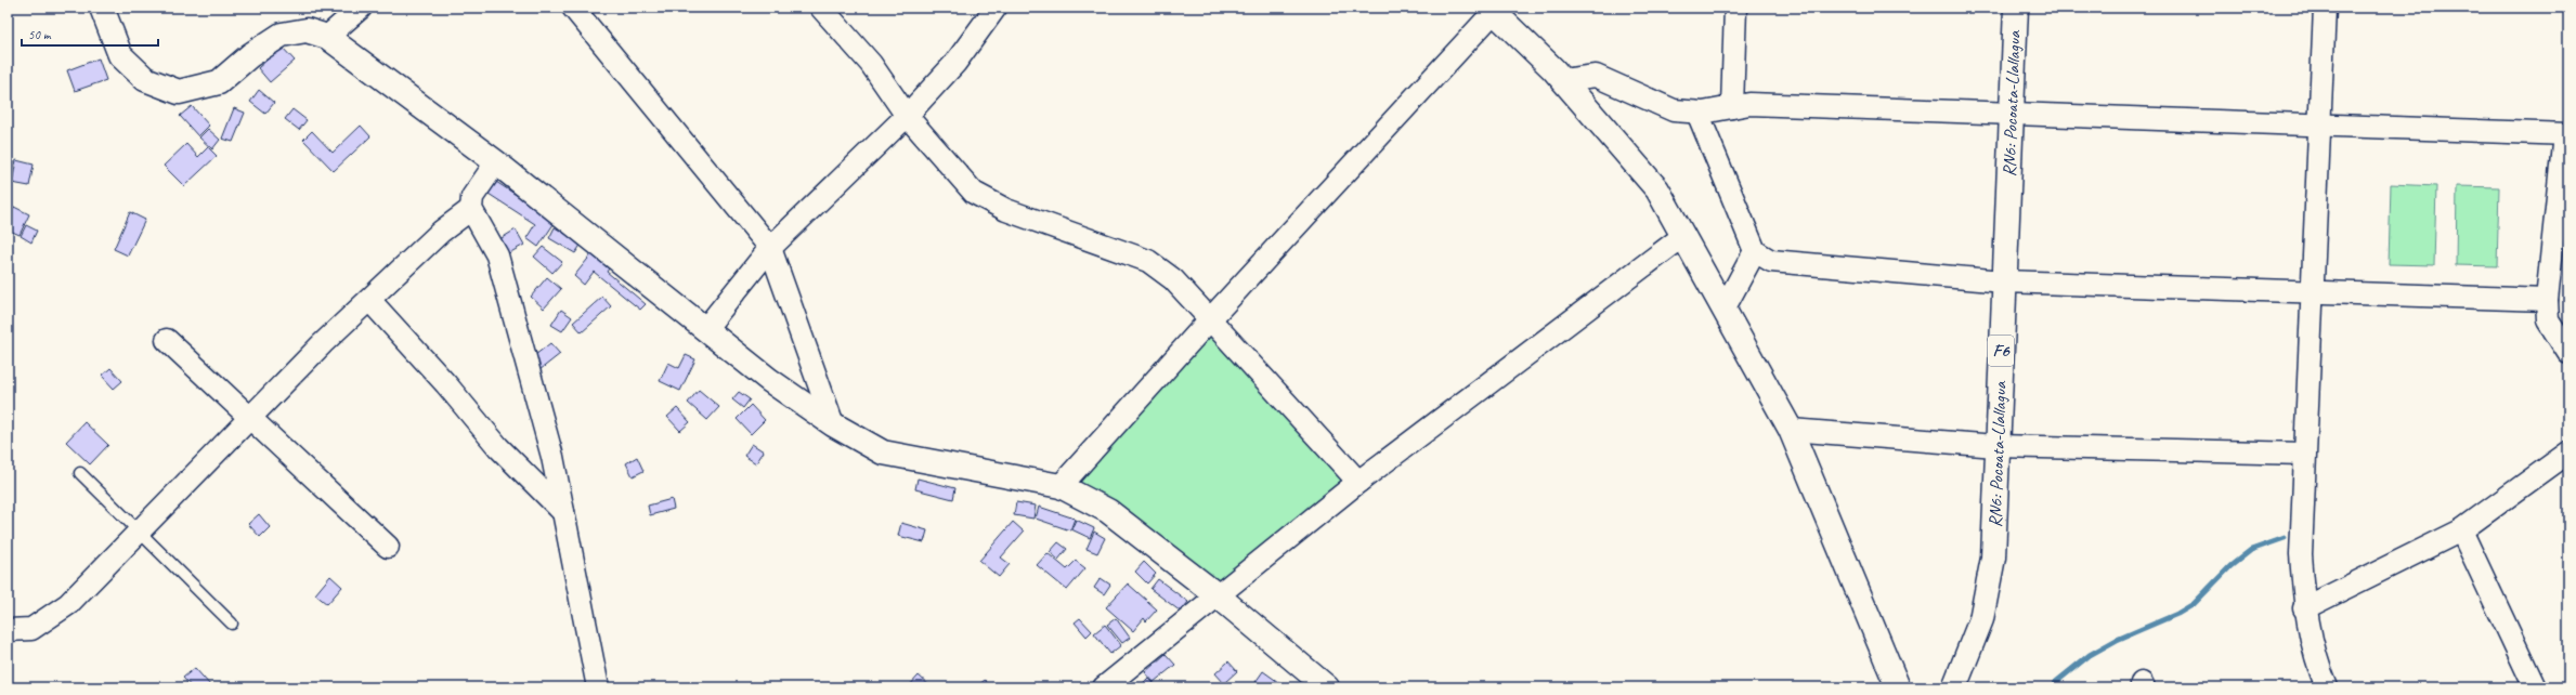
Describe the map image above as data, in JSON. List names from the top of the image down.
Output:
{
  "streets": {
    "main road": ["RN6: Pocoata-Llallagua", "F6"]
  },
  "scale_bar": "50 m"
}
